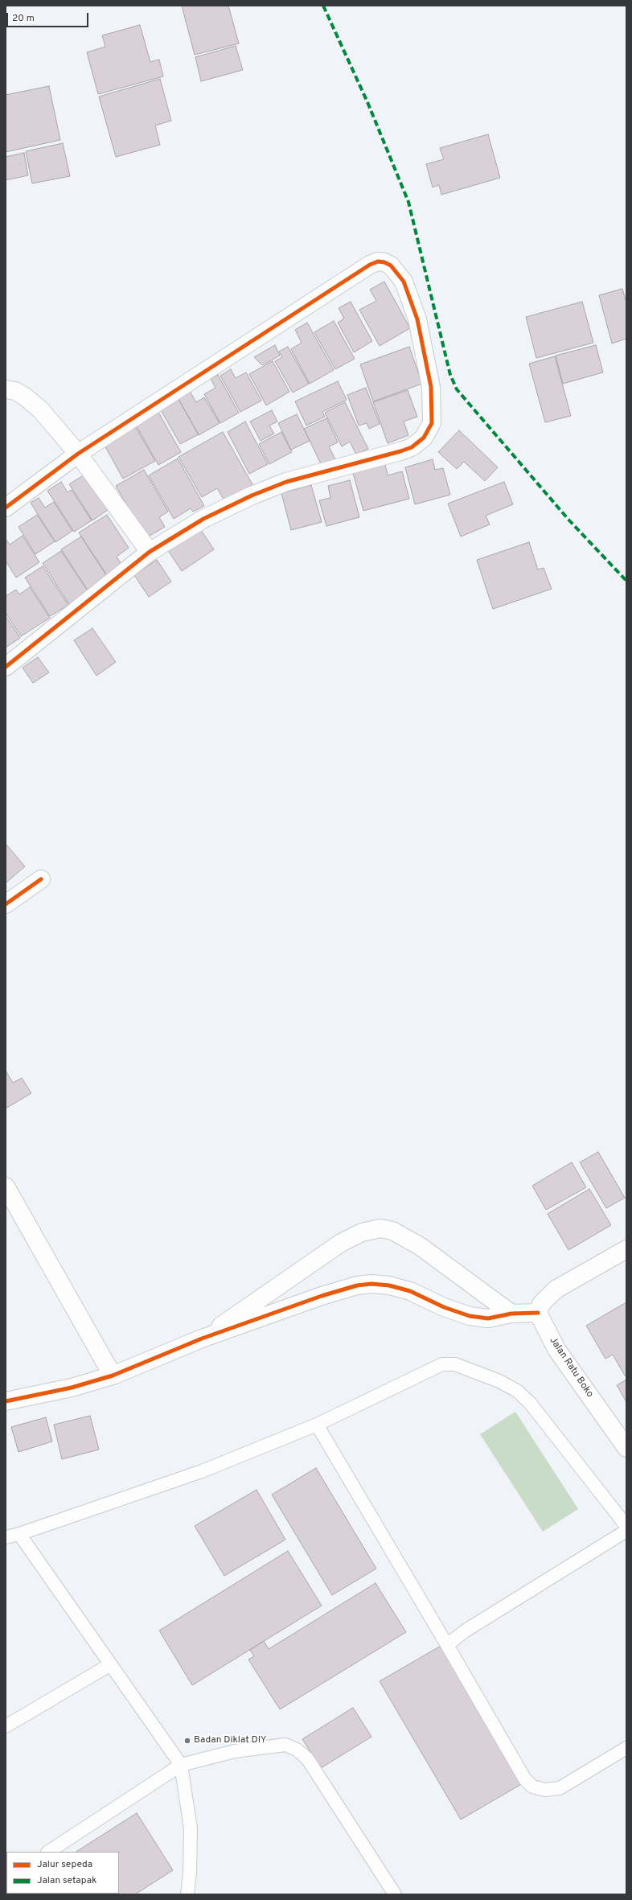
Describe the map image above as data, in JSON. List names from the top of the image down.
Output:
{
  "streets": {
    "street": ["Jalan Ratu Boko"]
  },
  "places": ["Badan Diklat DIY"],
  "legend": ["Jalur sepeda", "Jalan setapak"],
  "scale_bar": "20 m"
}
